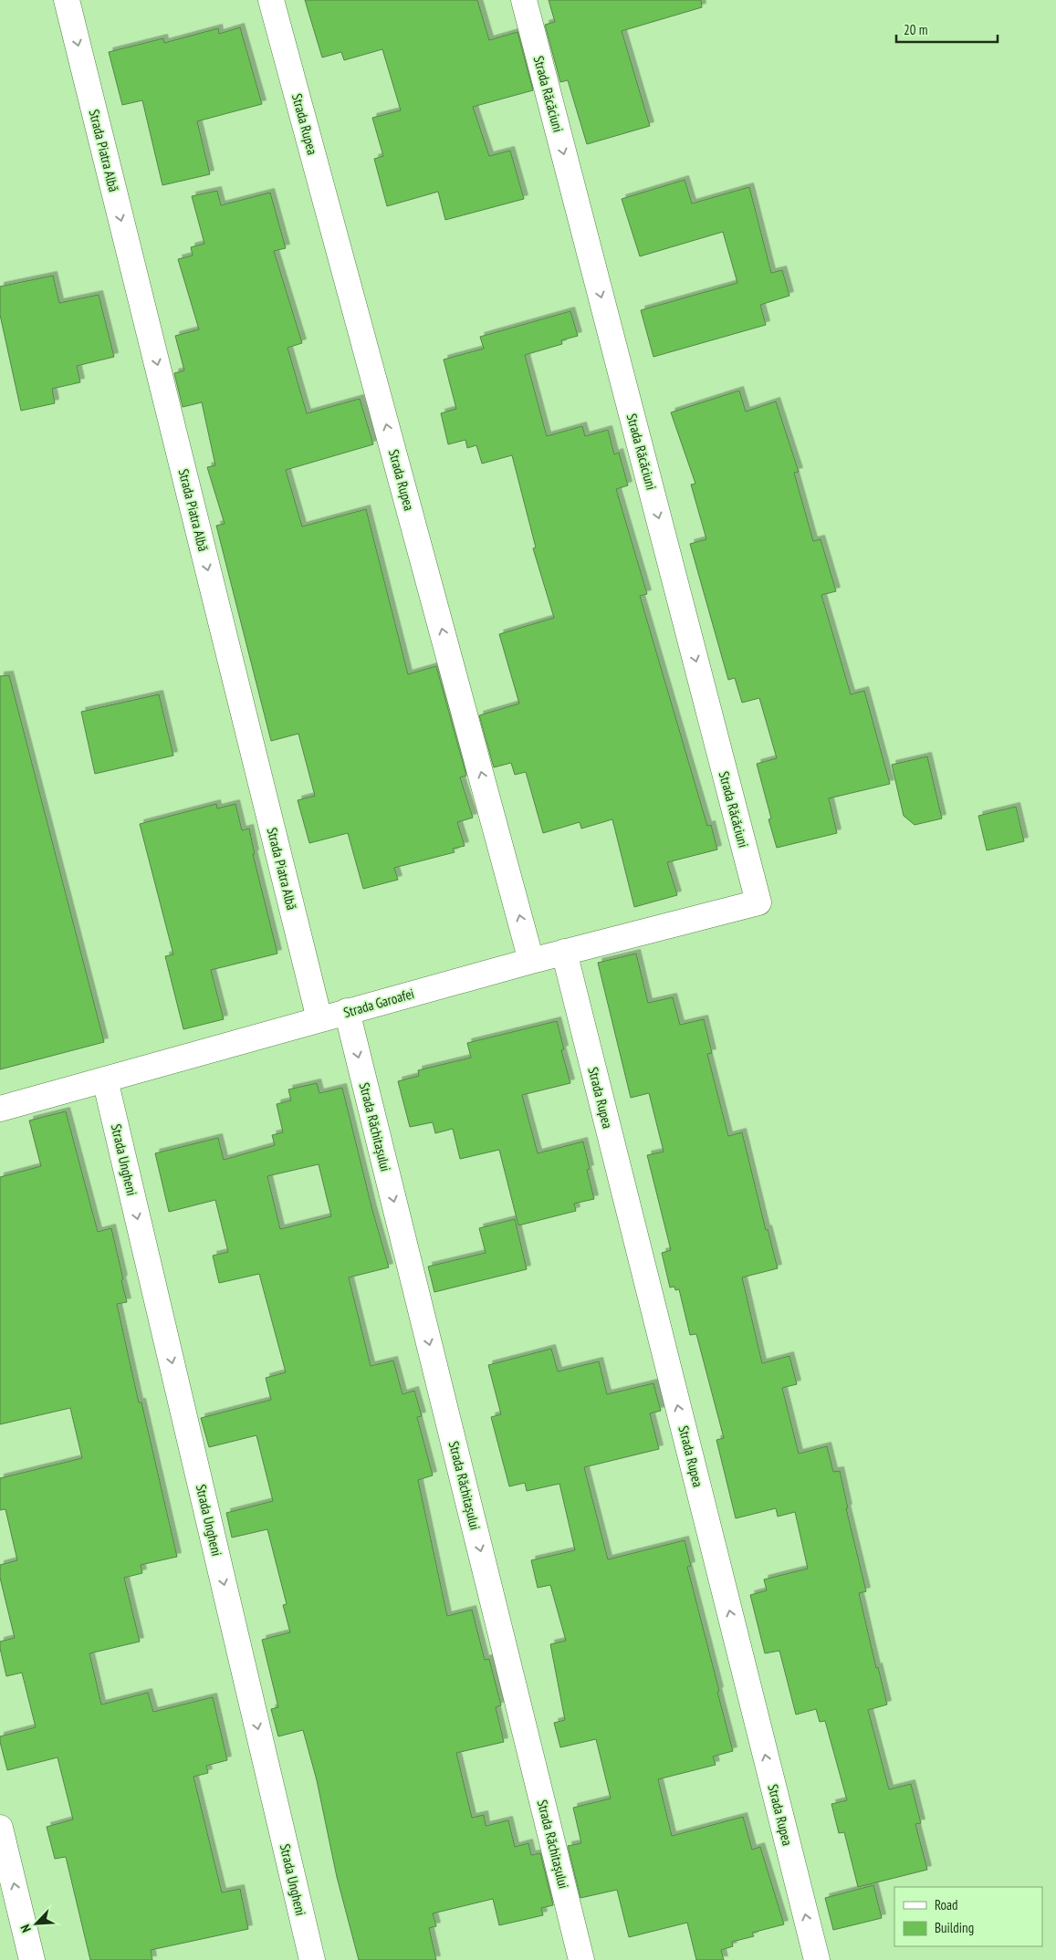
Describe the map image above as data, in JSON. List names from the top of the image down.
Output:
{
  "streets": {
    "street": [
      "Strada Răcăciuni",
      "Strada Rupea",
      "Strada Piatra Albă",
      "Strada Garoafei",
      "Strada Răchitașului",
      "Strada Ungheni"
    ]
  },
  "crossings": [
    ["Strada Răcăciuni", "Strada Garoafei"],
    ["Strada Rupea", "Strada Garoafei"],
    ["Strada Piatra Albă", "Strada Garoafei"],
    ["Strada Garoafei", "Strada Răchitașului"],
    ["Strada Garoafei", "Strada Ungheni"]
  ],
  "one_way": [
    "Strada Răcăciuni",
    "Strada Rupea",
    "Strada Piatra Albă",
    "Strada Răchitașului",
    "Strada Ungheni"
  ],
  "legend": ["Road", "Building"],
  "scale_bar": "20 m",
  "north": "bottom left"
}
